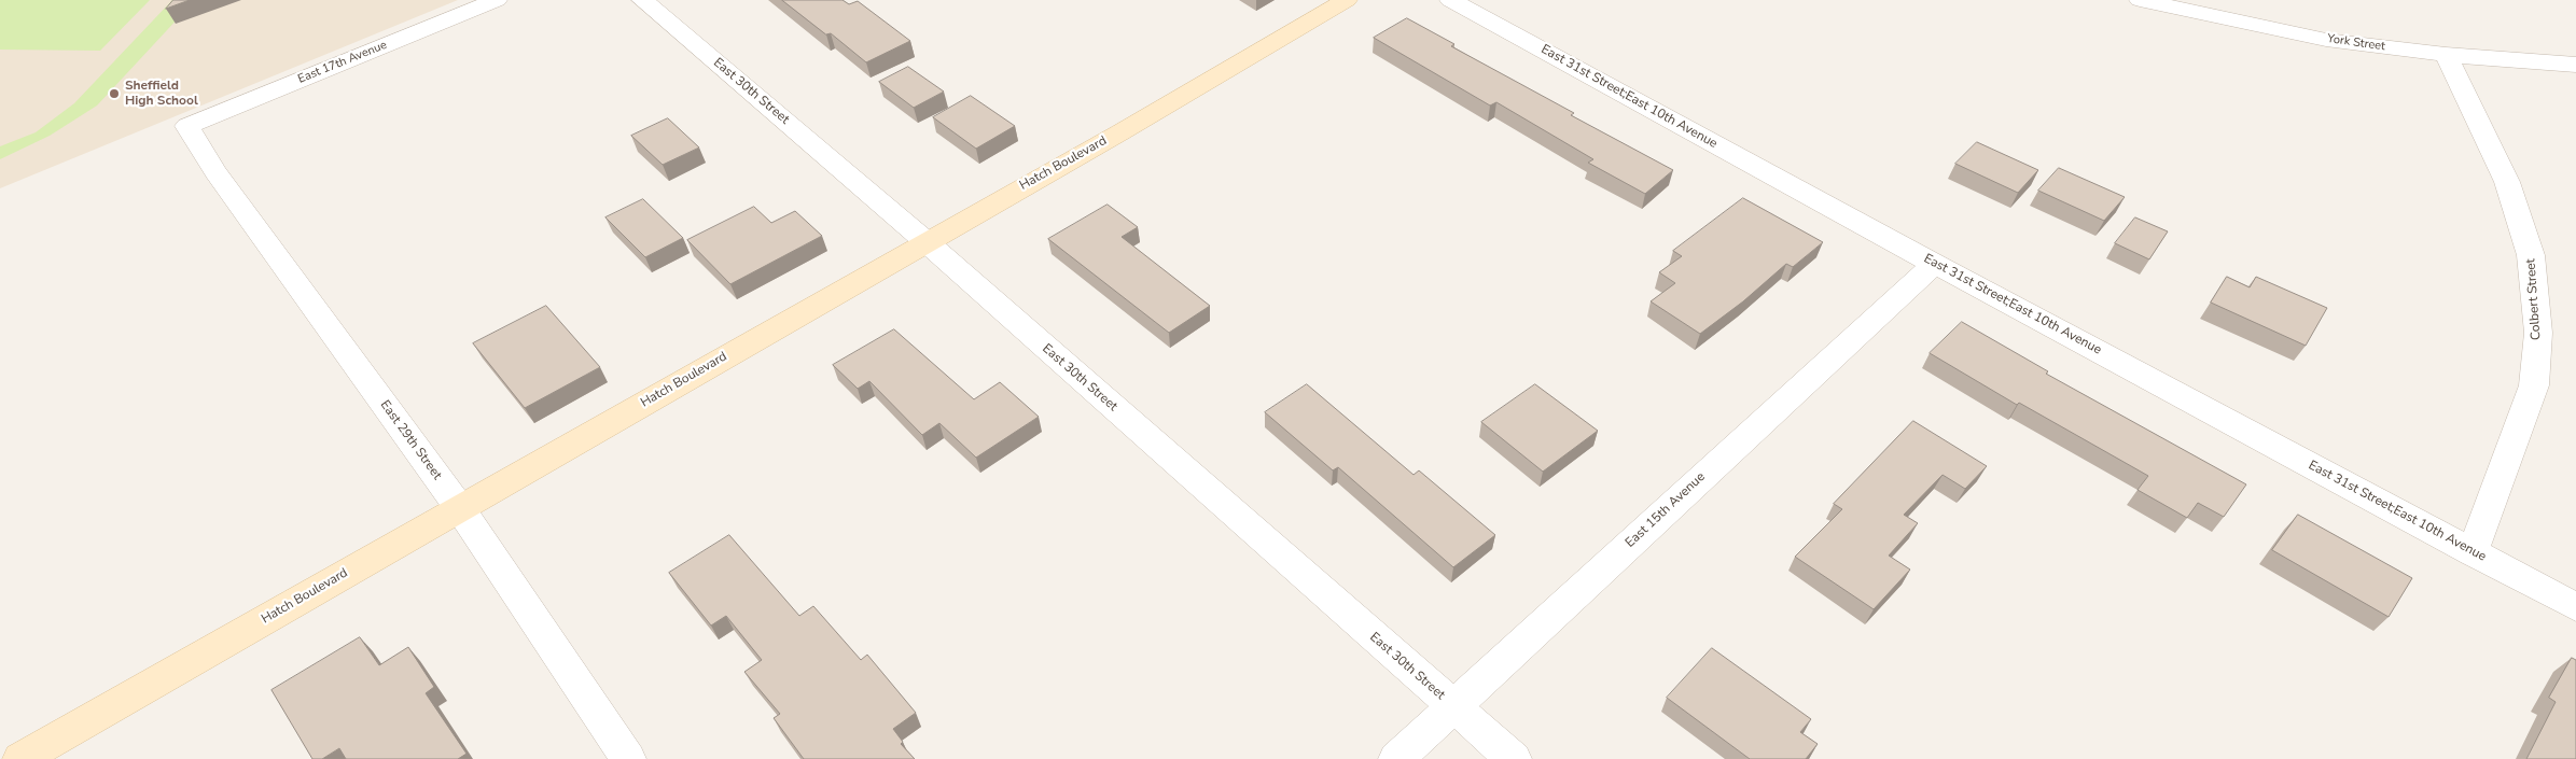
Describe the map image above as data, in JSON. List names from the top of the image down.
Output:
{
  "streets": {
    "main road": ["Hatch Boulevard"],
    "street": [
      "York Street",
      "East 17th Avenue",
      "East 30th Street",
      "East 31st Street;East 10th Avenue",
      "Colbert Street",
      "East 29th Street",
      "East 15th Avenue"
    ]
  },
  "crossings": [
    ["York Street", "Colbert Street"],
    ["East 17th Avenue", "East 29th Street"],
    ["East 30th Street", "Hatch Boulevard"],
    ["East 30th Street", "East 15th Avenue"],
    ["East 31st Street;East 10th Avenue", "Colbert Street"],
    ["East 31st Street;East 10th Avenue", "East 15th Avenue"],
    ["Hatch Boulevard", "East 29th Street"]
  ],
  "places": ["Sheffield High School"]
}
